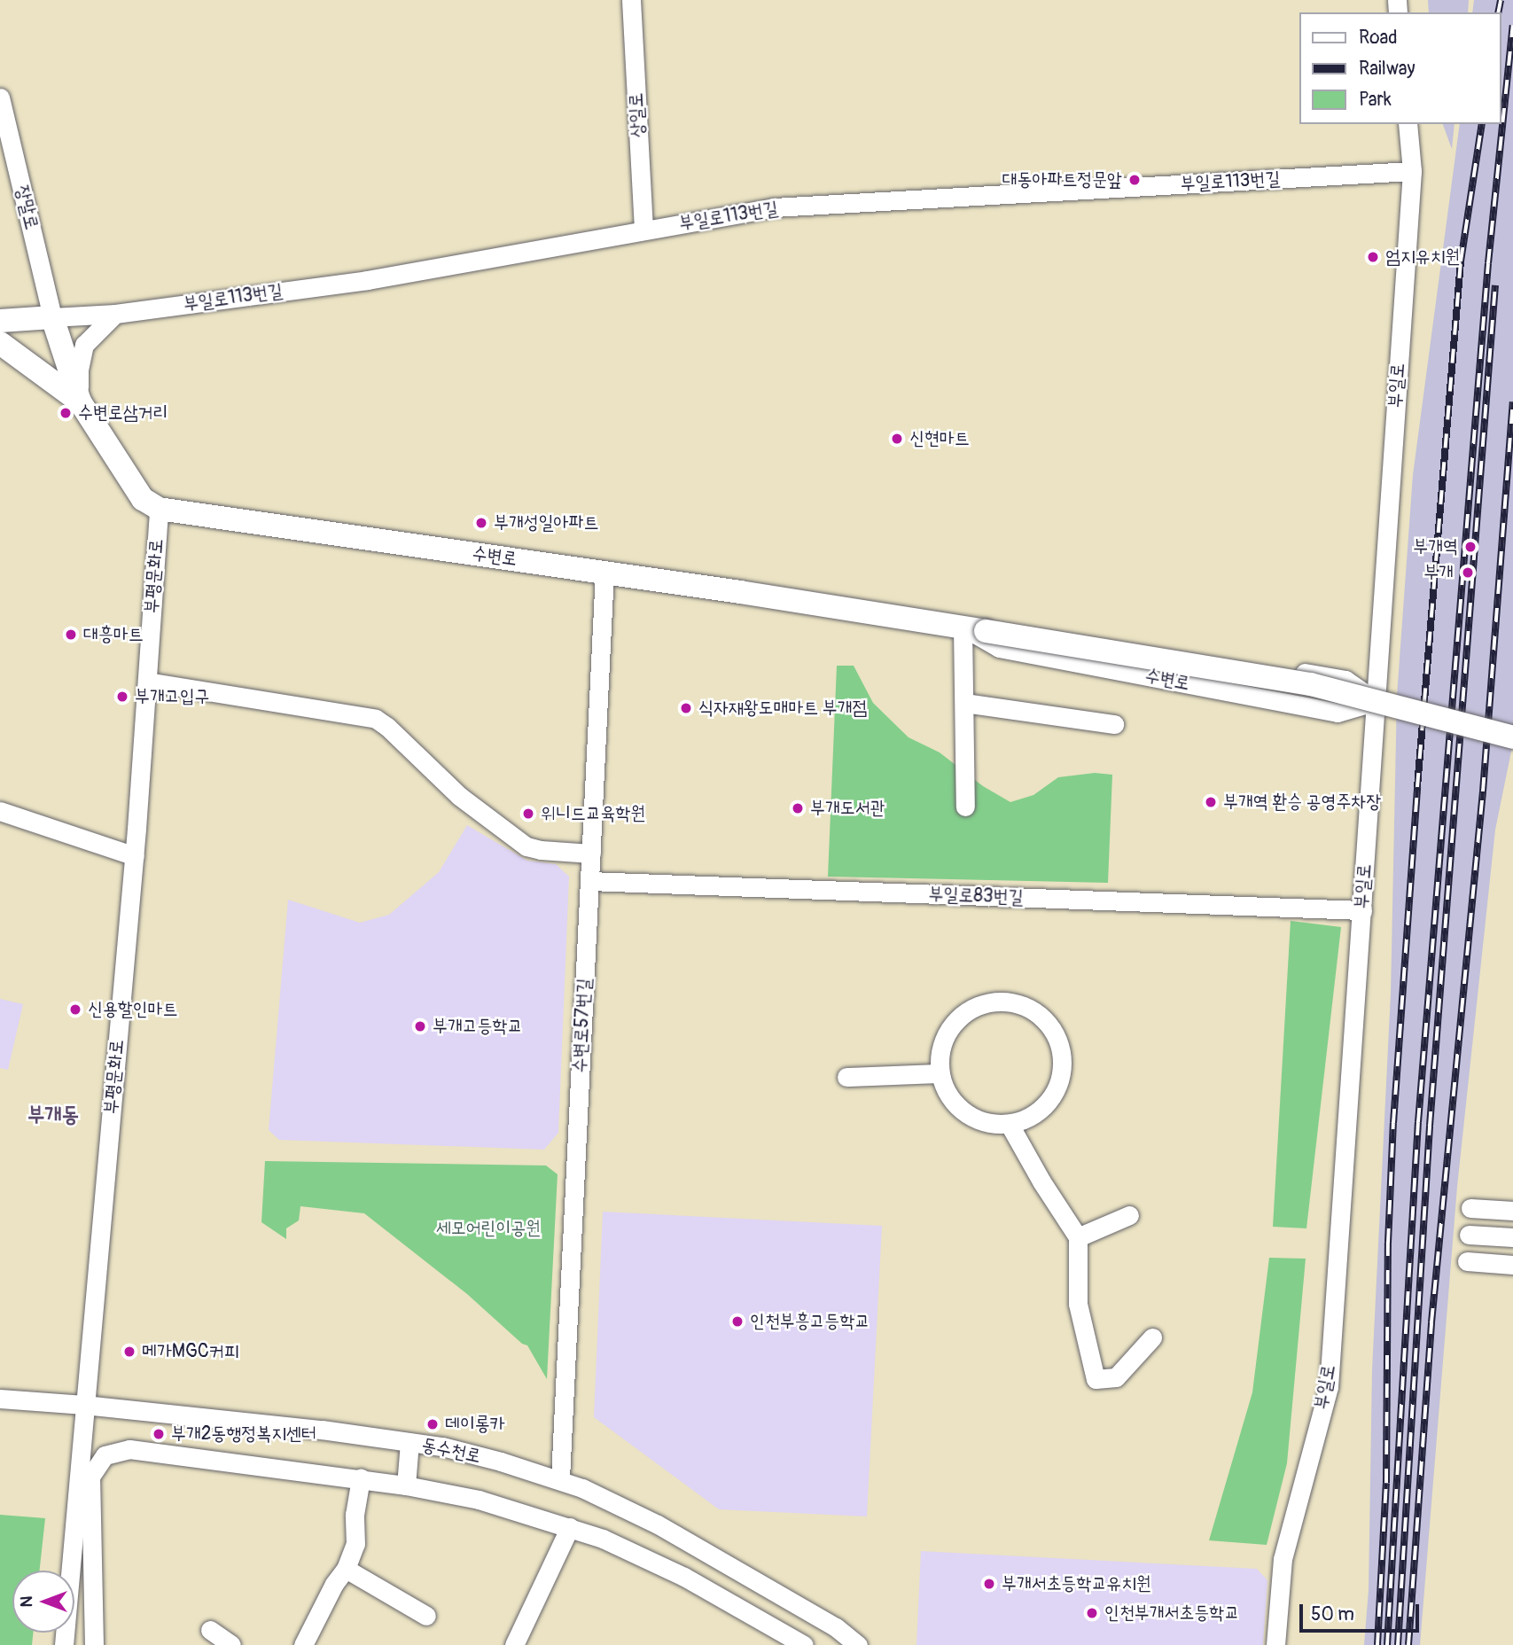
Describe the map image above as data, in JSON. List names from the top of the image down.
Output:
{
  "streets": {
    "main road": ["수변로"],
    "street": [
      "상일로",
      "부일로113번길",
      "장말로",
      "부일로",
      "부평문화로",
      "부일로83번길",
      "수변로57번길",
      "동수천로"
    ]
  },
  "crossings": [
    ["상일로", "부일로113번길"],
    ["부일로113번길", "장말로"],
    ["부일로113번길", "부일로"],
    ["부일로", "수변로"],
    ["부일로", "부일로83번길"],
    ["수변로", "부평문화로"],
    ["수변로", "수변로57번길"],
    ["부평문화로", "동수천로"],
    ["부일로83번길", "수변로57번길"],
    ["수변로57번길", "동수천로"]
  ],
  "districts": ["부개동"],
  "parks": ["세모어린이공원"],
  "places": [
    "대동아파트정문앞",
    "엄지유치원",
    "수변로삼거리",
    "신현마트",
    "부개성일아파트",
    "부개역",
    "부개",
    "대흥마트",
    "부개고입구",
    "식자재왕도매마트 부개점",
    "부개역 환승 공영주차장",
    "부개도서관",
    "위니드교육학원",
    "신용할인마트",
    "부개고등학교",
    "인천부흥고등학교",
    "메가MGC커피",
    "데이롱카",
    "부개2동행정복지센터",
    "부개서초등학교유치원",
    "인천부개서초등학교"
  ],
  "legend": ["Road", "Railway", "Park"],
  "scale_bar": "50 m",
  "north": "left"
}
